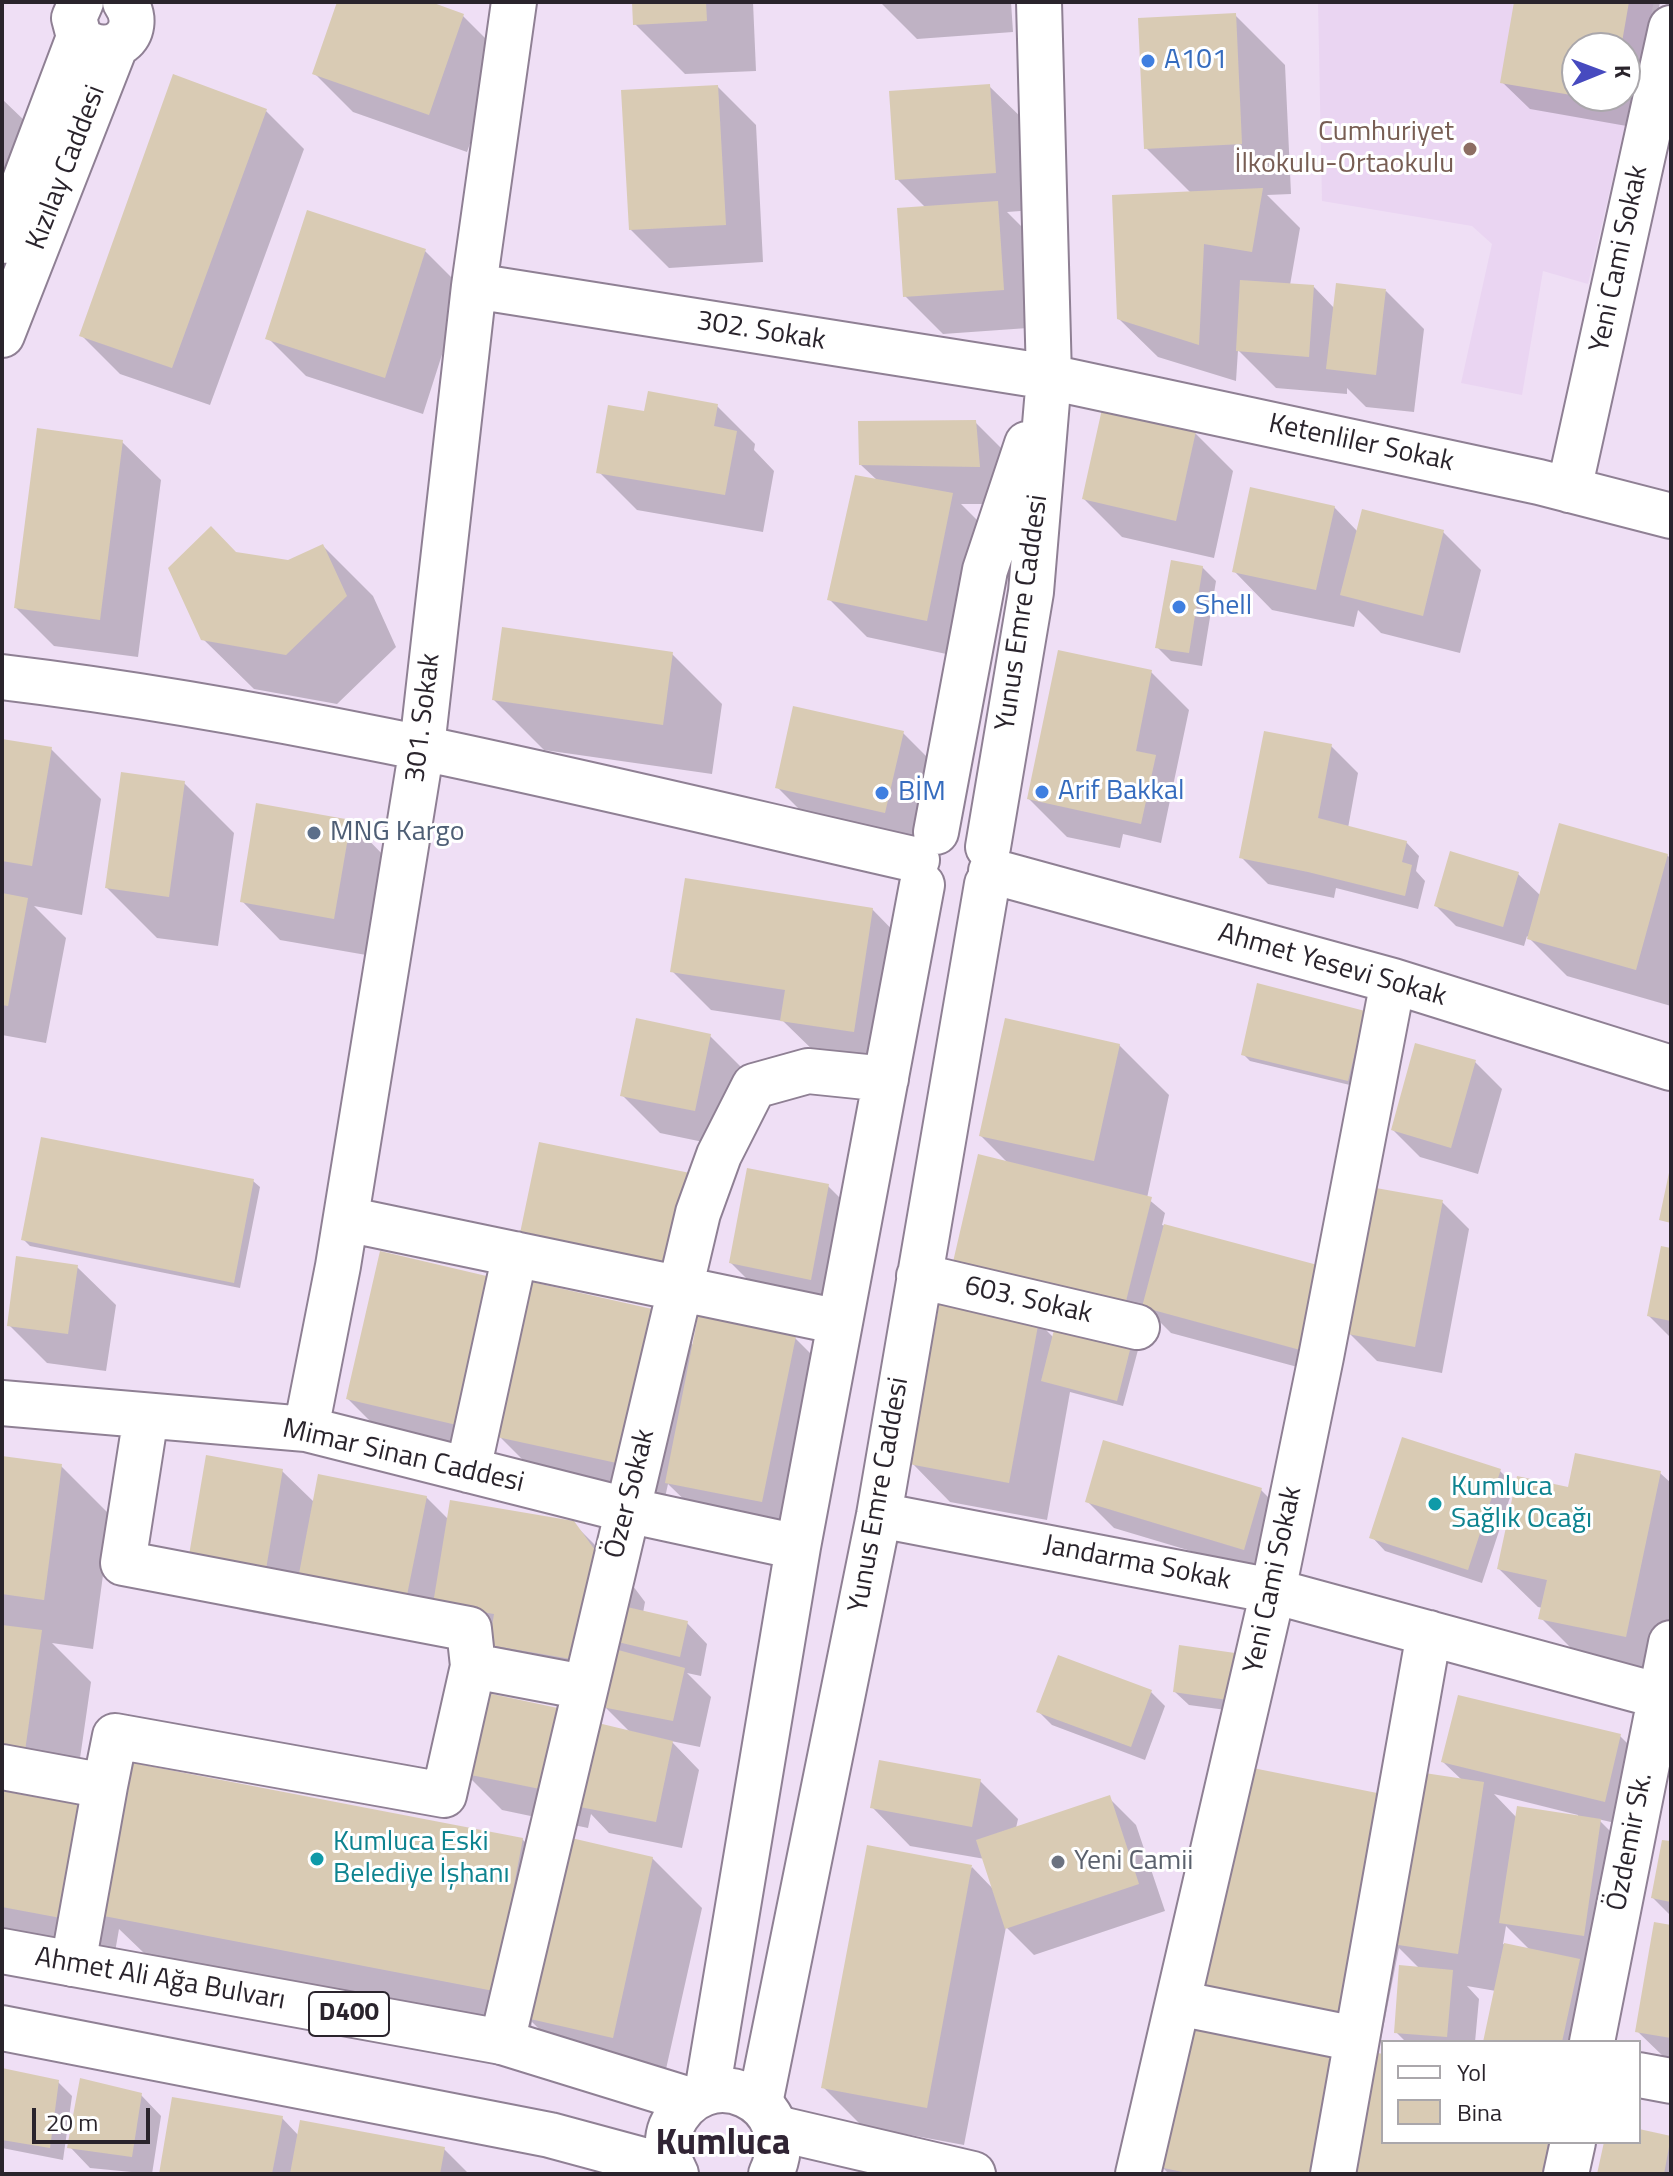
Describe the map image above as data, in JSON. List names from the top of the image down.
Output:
{
  "streets": {
    "main road": [
      "Kızılay Caddesi",
      "Yeni Cami Sokak",
      "302. Sokak",
      "Ketenliler Sokak",
      "Yunus Emre Caddesi",
      "301. Sokak",
      "Ahmet Yesevi Sokak",
      "603. Sokak",
      "Mimar Sinan Caddesi",
      "Özer Sokak",
      "Jandarma Sokak",
      "Özdemir Sk.",
      "Ahmet Ali Ağa Bulvarı",
      "D400"
    ]
  },
  "crossings": [
    ["Yeni Cami Sokak", "Ketenliler Sokak"],
    ["Yeni Cami Sokak", "Ahmet Yesevi Sokak"],
    ["Yeni Cami Sokak", "Jandarma Sokak"],
    ["302. Sokak", "Ketenliler Sokak"],
    ["302. Sokak", "Yunus Emre Caddesi"],
    ["302. Sokak", "301. Sokak"],
    ["Ketenliler Sokak", "Yunus Emre Caddesi"],
    ["Yunus Emre Caddesi", "Ahmet Yesevi Sokak"],
    ["Yunus Emre Caddesi", "603. Sokak"],
    ["Yunus Emre Caddesi", "Mimar Sinan Caddesi"],
    ["Yunus Emre Caddesi", "Özer Sokak"],
    ["Yunus Emre Caddesi", "Jandarma Sokak"],
    ["Yunus Emre Caddesi", "Ahmet Ali Ağa Bulvarı"],
    ["301. Sokak", "Mimar Sinan Caddesi"],
    ["Mimar Sinan Caddesi", "Özer Sokak"],
    ["Özer Sokak", "Ahmet Ali Ağa Bulvarı"],
    ["Jandarma Sokak", "Özdemir Sk."]
  ],
  "districts": ["Kumluca"],
  "places": [
    "A101",
    "Cumhuriyet İlkokulu-Ortaokulu",
    "Shell",
    "Arif Bakkal",
    "BİM",
    "MNG Kargo",
    "Kumluca Sağlık Ocağı",
    "Kumluca Eski Belediye İşhanı",
    "Yeni Camii"
  ],
  "legend": ["Yol", "Bina"],
  "scale_bar": "20 m",
  "north": "right"
}
